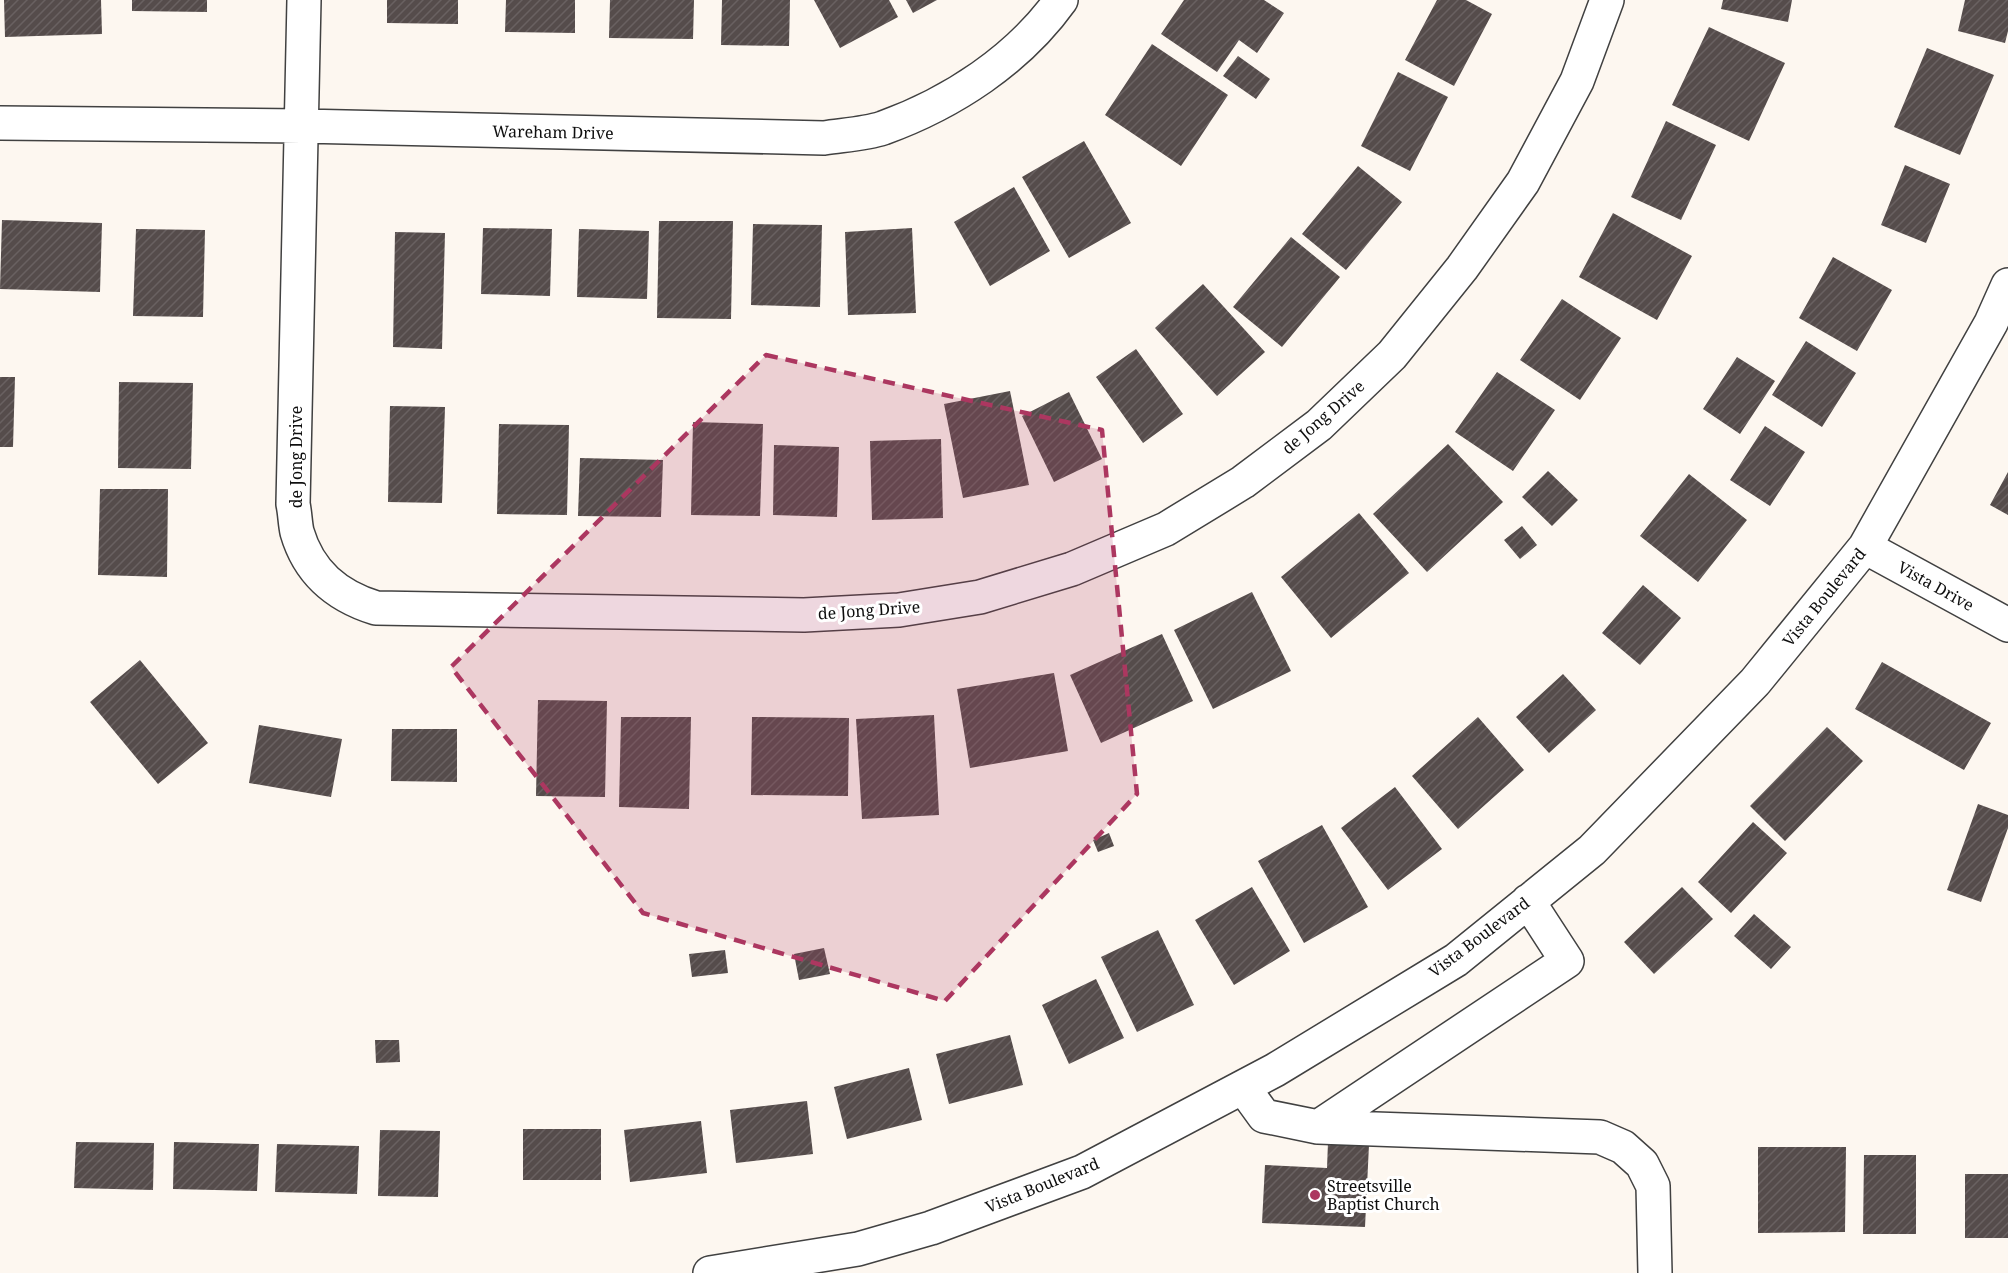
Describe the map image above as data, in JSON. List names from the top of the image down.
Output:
{
  "streets": {
    "street": [
      "Wareham Drive",
      "de Jong Drive",
      "Vista Drive",
      "Vista Boulevard"
    ]
  },
  "crossings": [
    ["Wareham Drive", "de Jong Drive"],
    ["Vista Drive", "Vista Boulevard"]
  ],
  "places": ["Streetsville Baptist Church"]
}
